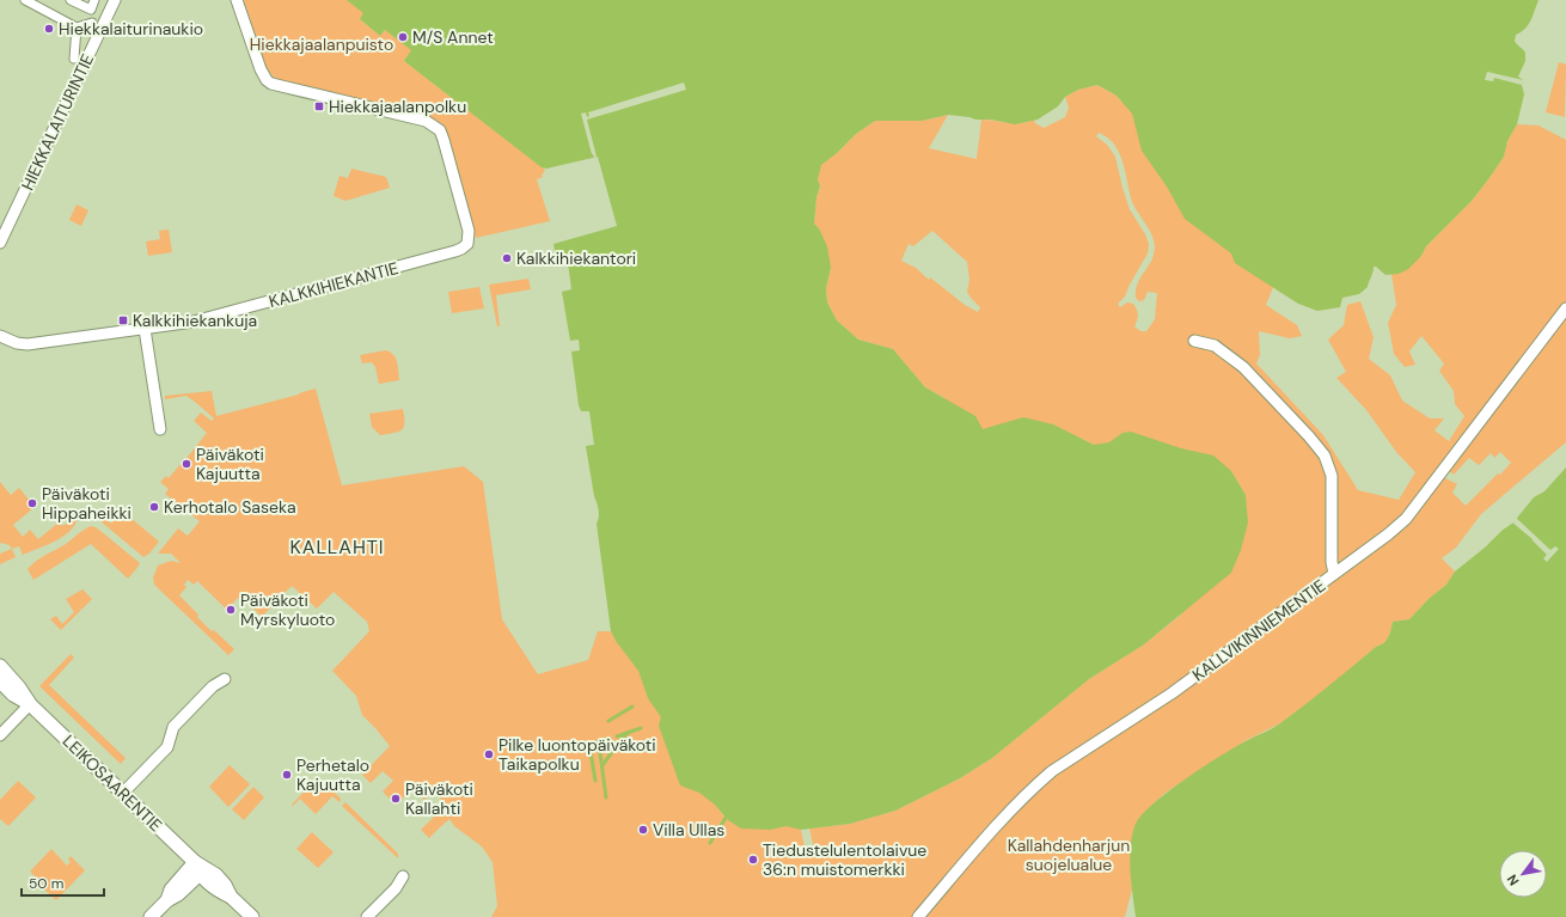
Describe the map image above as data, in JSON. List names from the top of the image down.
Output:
{
  "streets": {
    "street": [
      "HIEKKALAITURINTIE",
      "KALKKIHIEKANTIE",
      "KALLVIKINNIEMENTIE",
      "LEIKOSAARENTIE"
    ]
  },
  "districts": ["KALLAHTI"],
  "parks": ["Hiekkajaalanpuisto", "Kallahdenharjun suojelualue"],
  "places": {
    "other": [
      "Hiekkalaiturinaukio",
      "M/S Annet",
      "Kalkkihiekantori",
      "Päiväkoti Kajuutta",
      "Päiväkoti Hippaheikki",
      "Kerhotalo Saseka",
      "Päiväkoti Myrskyluoto",
      "Pilke luontopäiväkoti Taikapolku",
      "Perhetalo Kajuutta",
      "Päiväkoti Kallahti",
      "Villa Ullas",
      "Tiedustelulentolaivue 36:n muistomerkki"
    ],
    "transit": ["Hiekkajaalanpolku", "Kalkkihiekankuja"]
  },
  "scale_bar": "50 m",
  "north": "bottom left"
}
